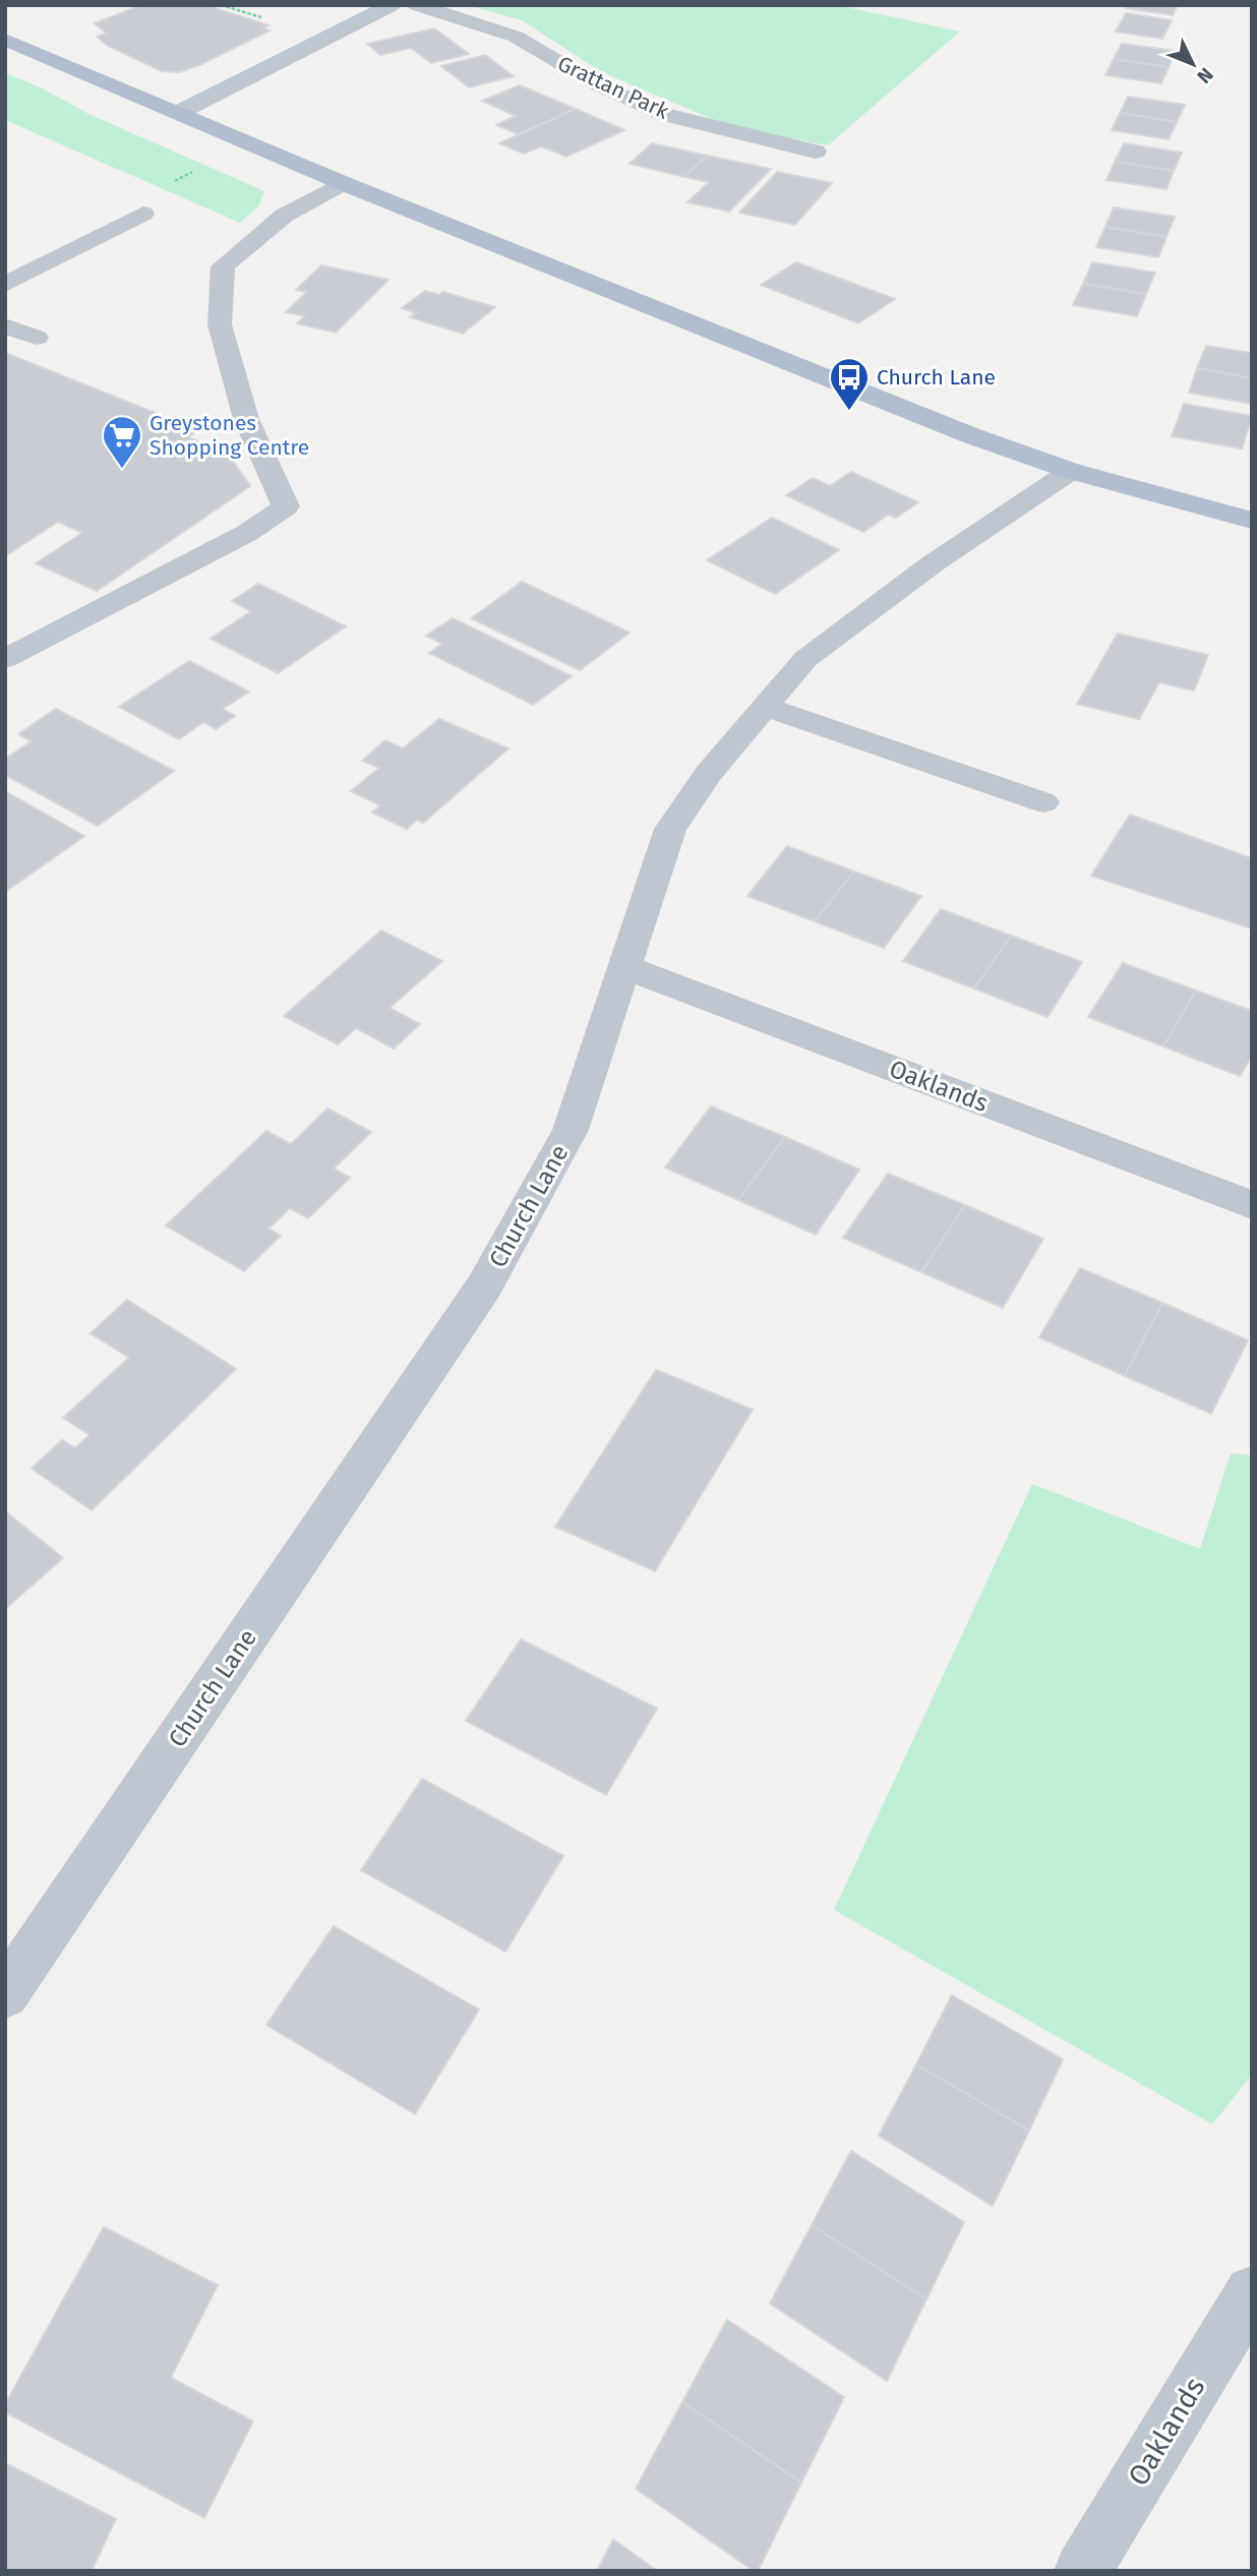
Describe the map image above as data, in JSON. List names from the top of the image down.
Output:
{
  "streets": {
    "street": ["Grattan Park", "Oaklands", "Church Lane"]
  },
  "crossings": [
    ["Oaklands", "Church Lane"]
  ],
  "places": {
    "bus stop": ["Church Lane"],
    "supermarket": ["Greystones Shopping Centre"]
  },
  "north": "bottom right"
}
